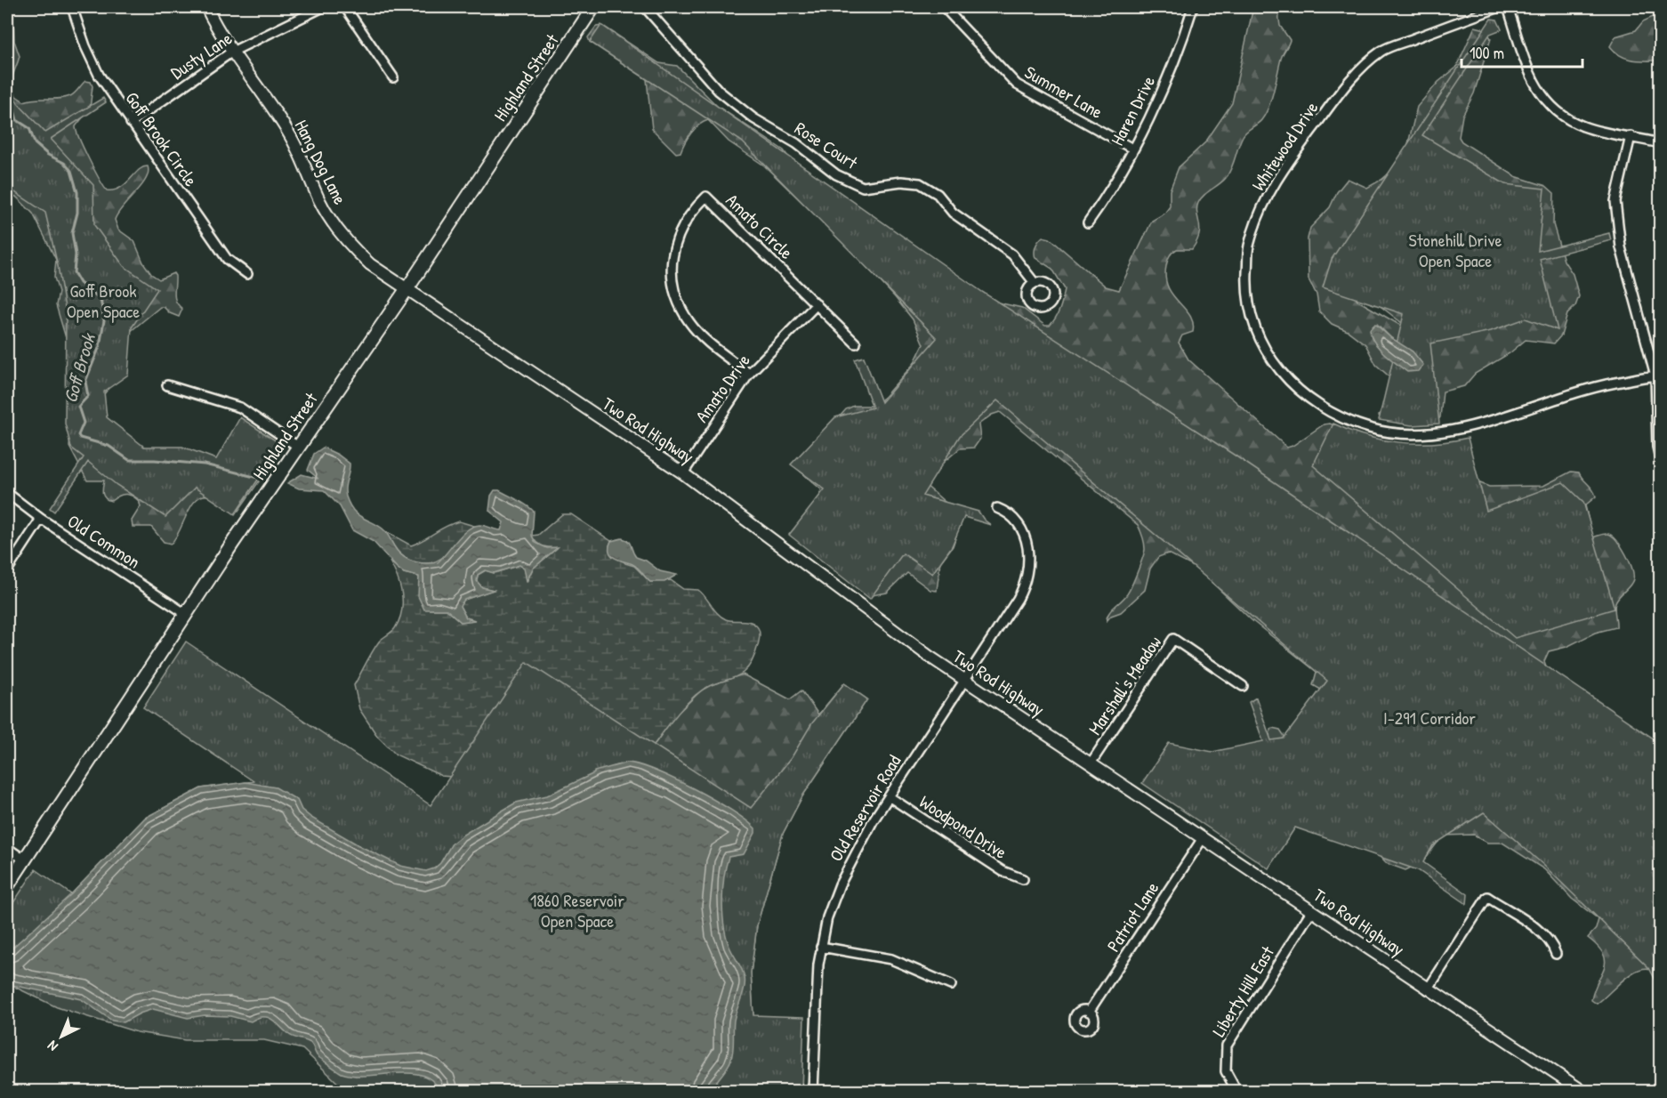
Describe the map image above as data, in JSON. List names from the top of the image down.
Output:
{
  "streets": {
    "main road": ["Highland Street"],
    "street": [
      "Dusty Lane",
      "Summer Lane",
      "Haren Drive",
      "Goff Brook Circle",
      "Rose Court",
      "Whitewood Drive",
      "Hang Dog Lane",
      "Amato Circle",
      "Amato Drive",
      "Two Rod Highway",
      "Old Common",
      "Marshall's Meadow",
      "Old Reservoir Road",
      "Woodpond Drive",
      "Patriot Lane",
      "Liberty Hill East"
    ]
  },
  "crossings": [
    ["Dusty Lane", "Goff Brook Circle"],
    ["Dusty Lane", "Hang Dog Lane"],
    ["Highland Street", "Hang Dog Lane"],
    ["Highland Street", "Two Rod Highway"],
    ["Highland Street", "Old Common"],
    ["Summer Lane", "Haren Drive"],
    ["Hang Dog Lane", "Two Rod Highway"],
    ["Amato Circle", "Amato Drive"],
    ["Amato Drive", "Two Rod Highway"],
    ["Two Rod Highway", "Marshall's Meadow"],
    ["Two Rod Highway", "Old Reservoir Road"],
    ["Two Rod Highway", "Patriot Lane"],
    ["Two Rod Highway", "Liberty Hill East"],
    ["Old Reservoir Road", "Woodpond Drive"]
  ],
  "water": ["Goff Brook"],
  "parks": [
    "Stonehill Drive Open Space",
    "Goff Brook Open Space",
    "I-291 Corridor",
    "1860 Reservoir Open Space"
  ],
  "scale_bar": "100 m",
  "north": "bottom left"
}
